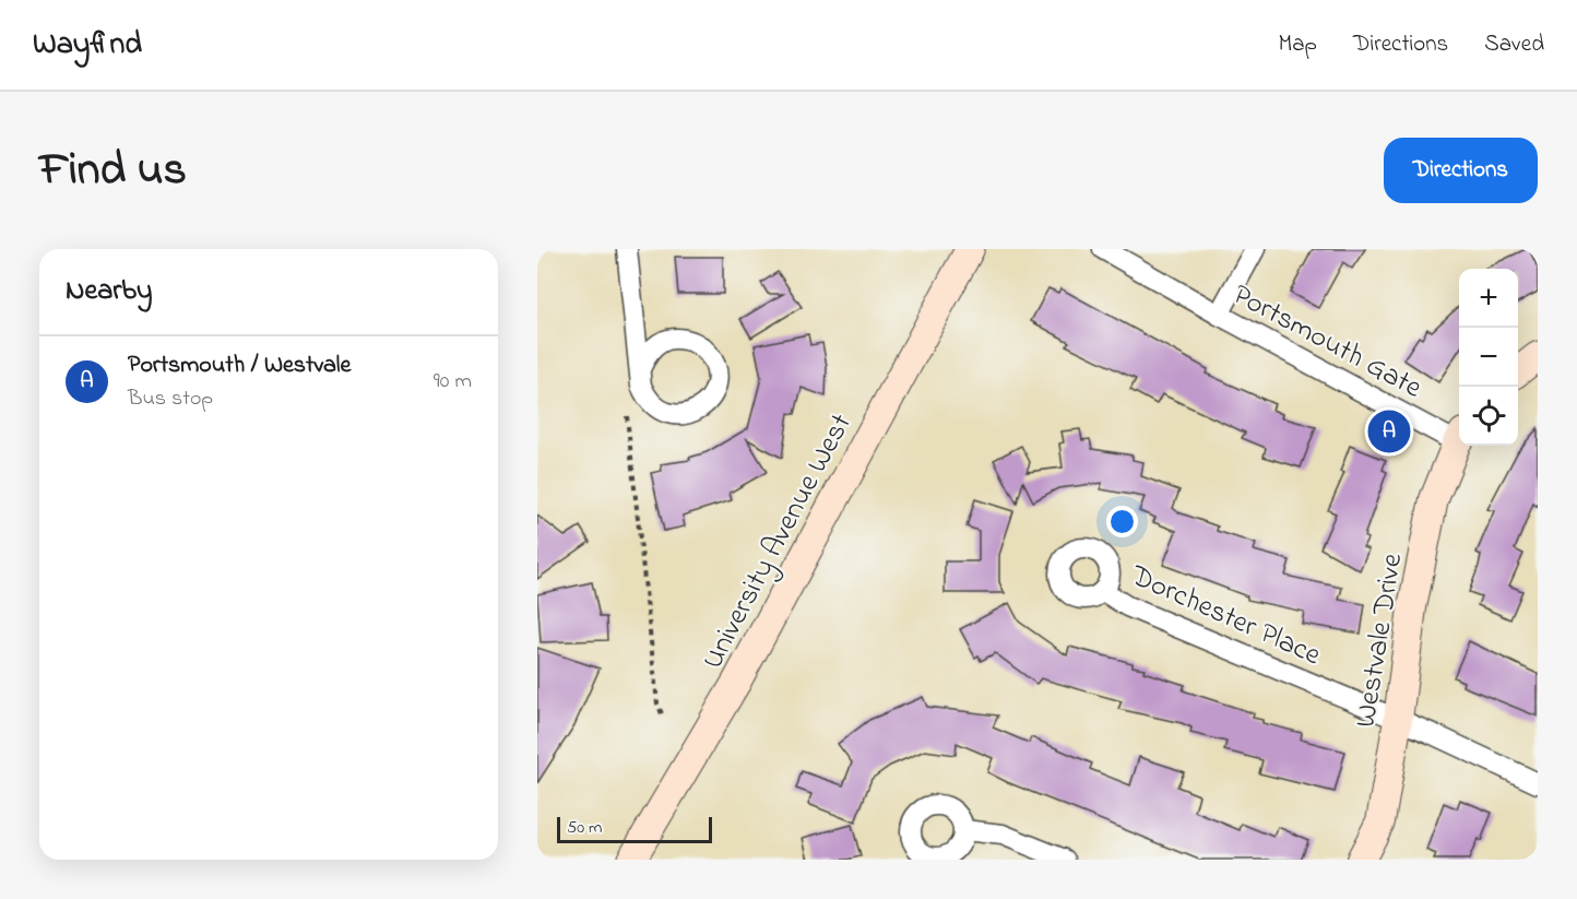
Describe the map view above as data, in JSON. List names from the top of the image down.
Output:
{
  "streets": {
    "main road": ["University Avenue West", "Westvale Drive"],
    "street": ["Portsmouth Gate", "Dorchester Place"]
  },
  "crossings": [
    ["Dorchester Place", "Westvale Drive"]
  ],
  "scale_bar": "50 m",
  "page": {
    "header": "Wayfind",
    "nav": ["Map", "Directions", "Saved"],
    "title": "Find us",
    "buttons": "Directions",
    "heading": "Nearby",
    "map_buttons": ["+", "−"],
    "list": [
      {
        "mark": "A",
        "name": "Portsmouth / Westvale",
        "note": "Bus stop",
        "value": "90 m"
      }
    ],
    "pins": "A",
    "scale": "50 m"
  }
}
